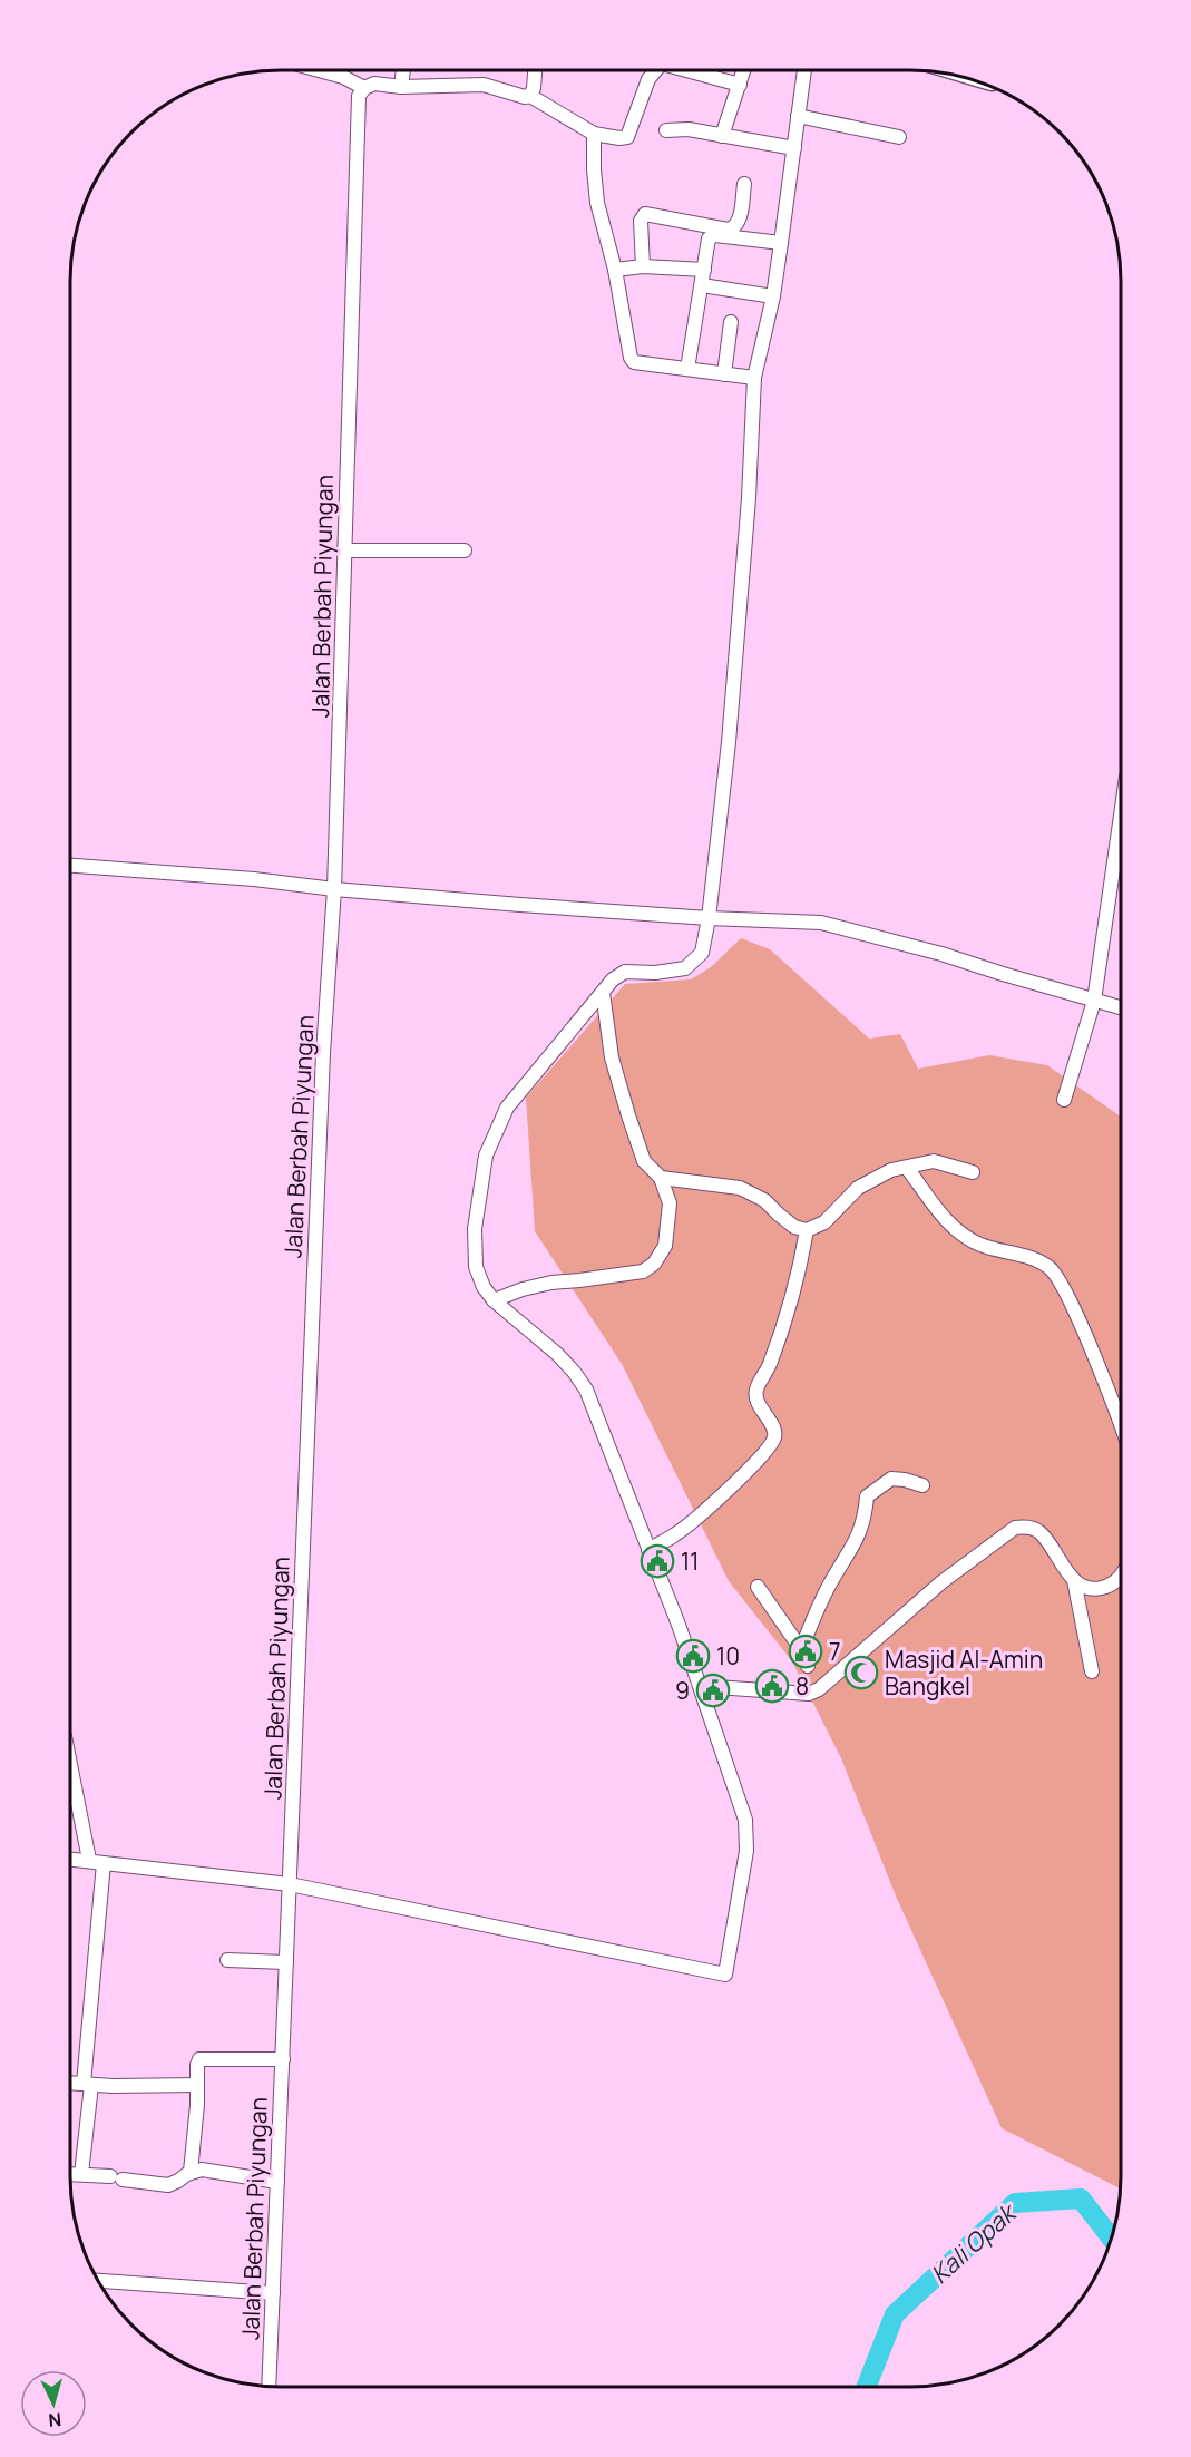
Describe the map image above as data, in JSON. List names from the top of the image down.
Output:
{
  "streets": {
    "street": ["Jalan Berbah Piyungan"]
  },
  "water": ["Kali Opak"],
  "places": {
    "public building": [
      "11",
      "7",
      "10",
      "8",
      "9"
    ],
    "mosque": ["Masjid Al-Amin Bangkel"]
  },
  "north": "bottom"
}
